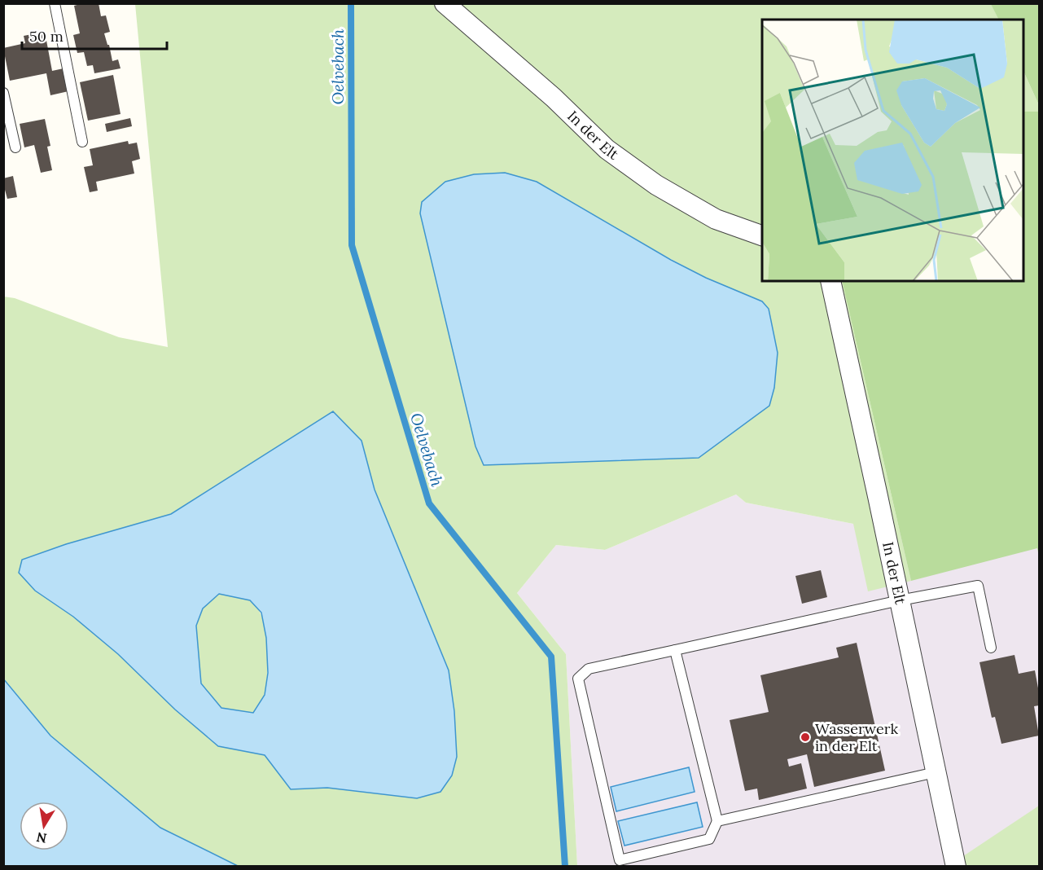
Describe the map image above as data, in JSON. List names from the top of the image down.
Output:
{
  "streets": {
    "street": ["In der Elt"]
  },
  "water": ["Oelvebach"],
  "places": ["Wasserwerk in der Elt"],
  "scale_bar": "50 m",
  "north": "bottom"
}
